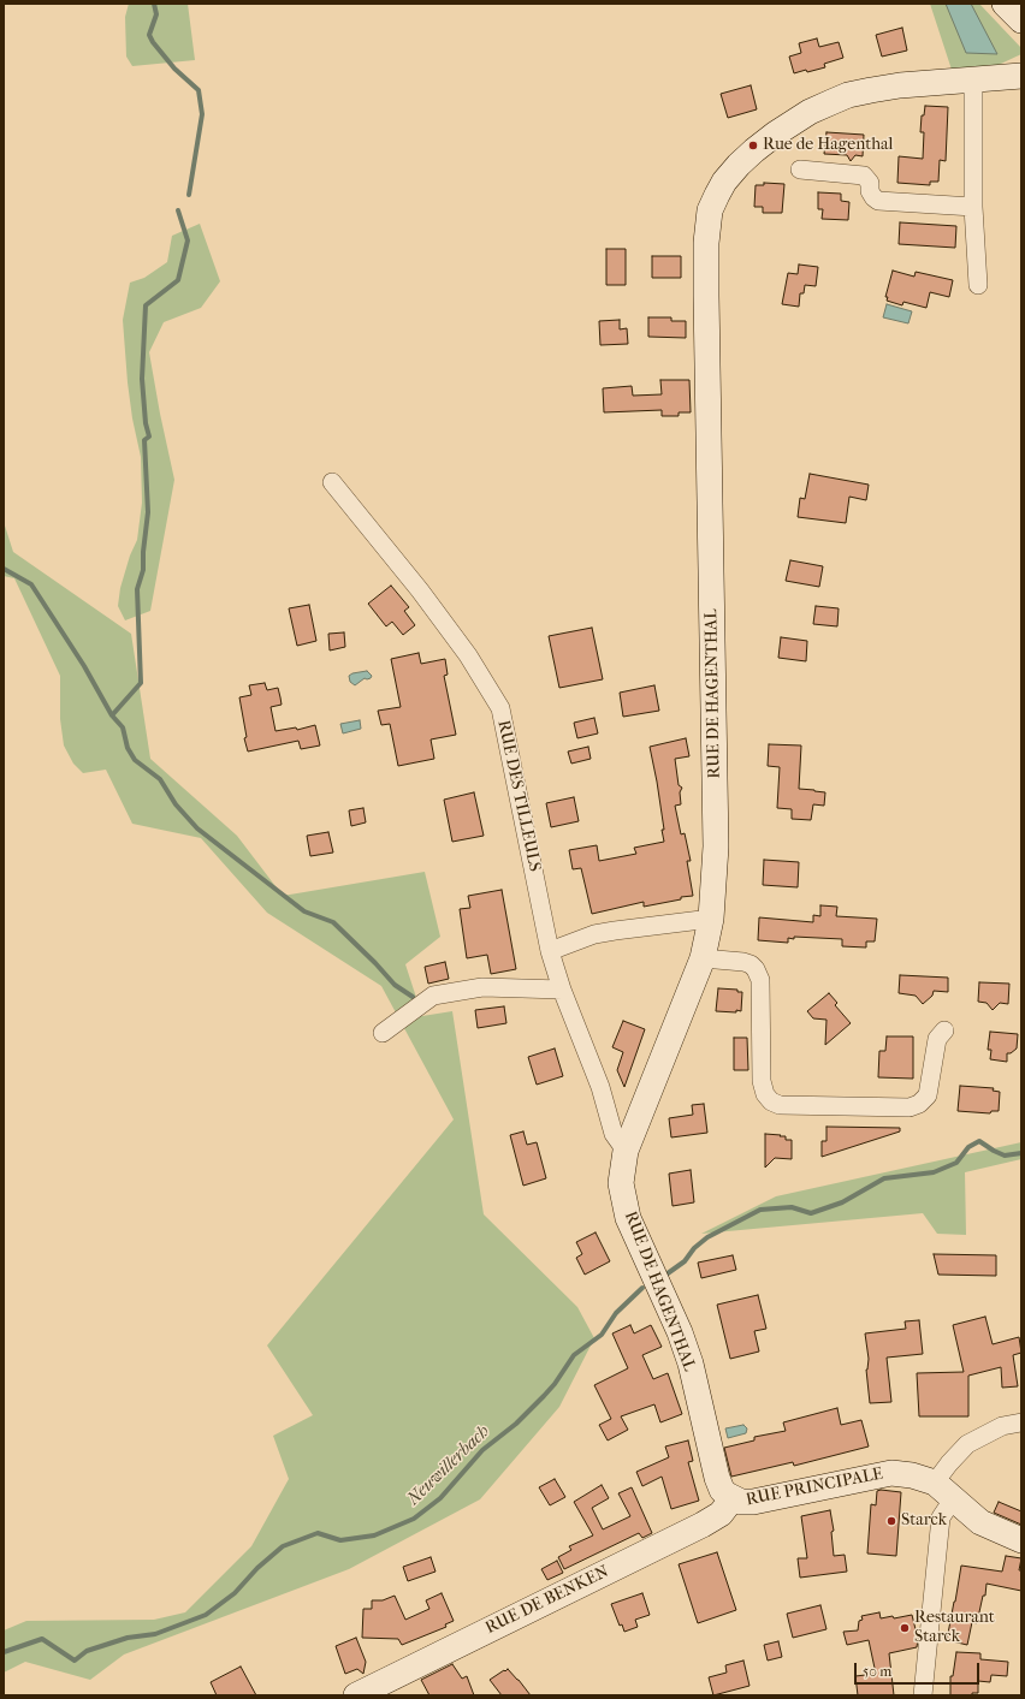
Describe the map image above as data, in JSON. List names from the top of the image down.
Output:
{
  "streets": {
    "street": [
      "RUE DE HAGENTHAL",
      "RUE DES TILLEULS",
      "RUE PRINCIPALE",
      "RUE DE BENKEN"
    ]
  },
  "crossings": [
    ["RUE DE HAGENTHAL", "RUE DES TILLEULS"],
    ["RUE DE HAGENTHAL", "RUE PRINCIPALE"],
    ["RUE DE HAGENTHAL", "RUE DE BENKEN"],
    ["RUE PRINCIPALE", "RUE DE BENKEN"]
  ],
  "water": ["Neuwillerbach"],
  "places": ["Rue de Hagenthal", "Starck", "Restaurant Starck"],
  "scale_bar": "50 m"
}
